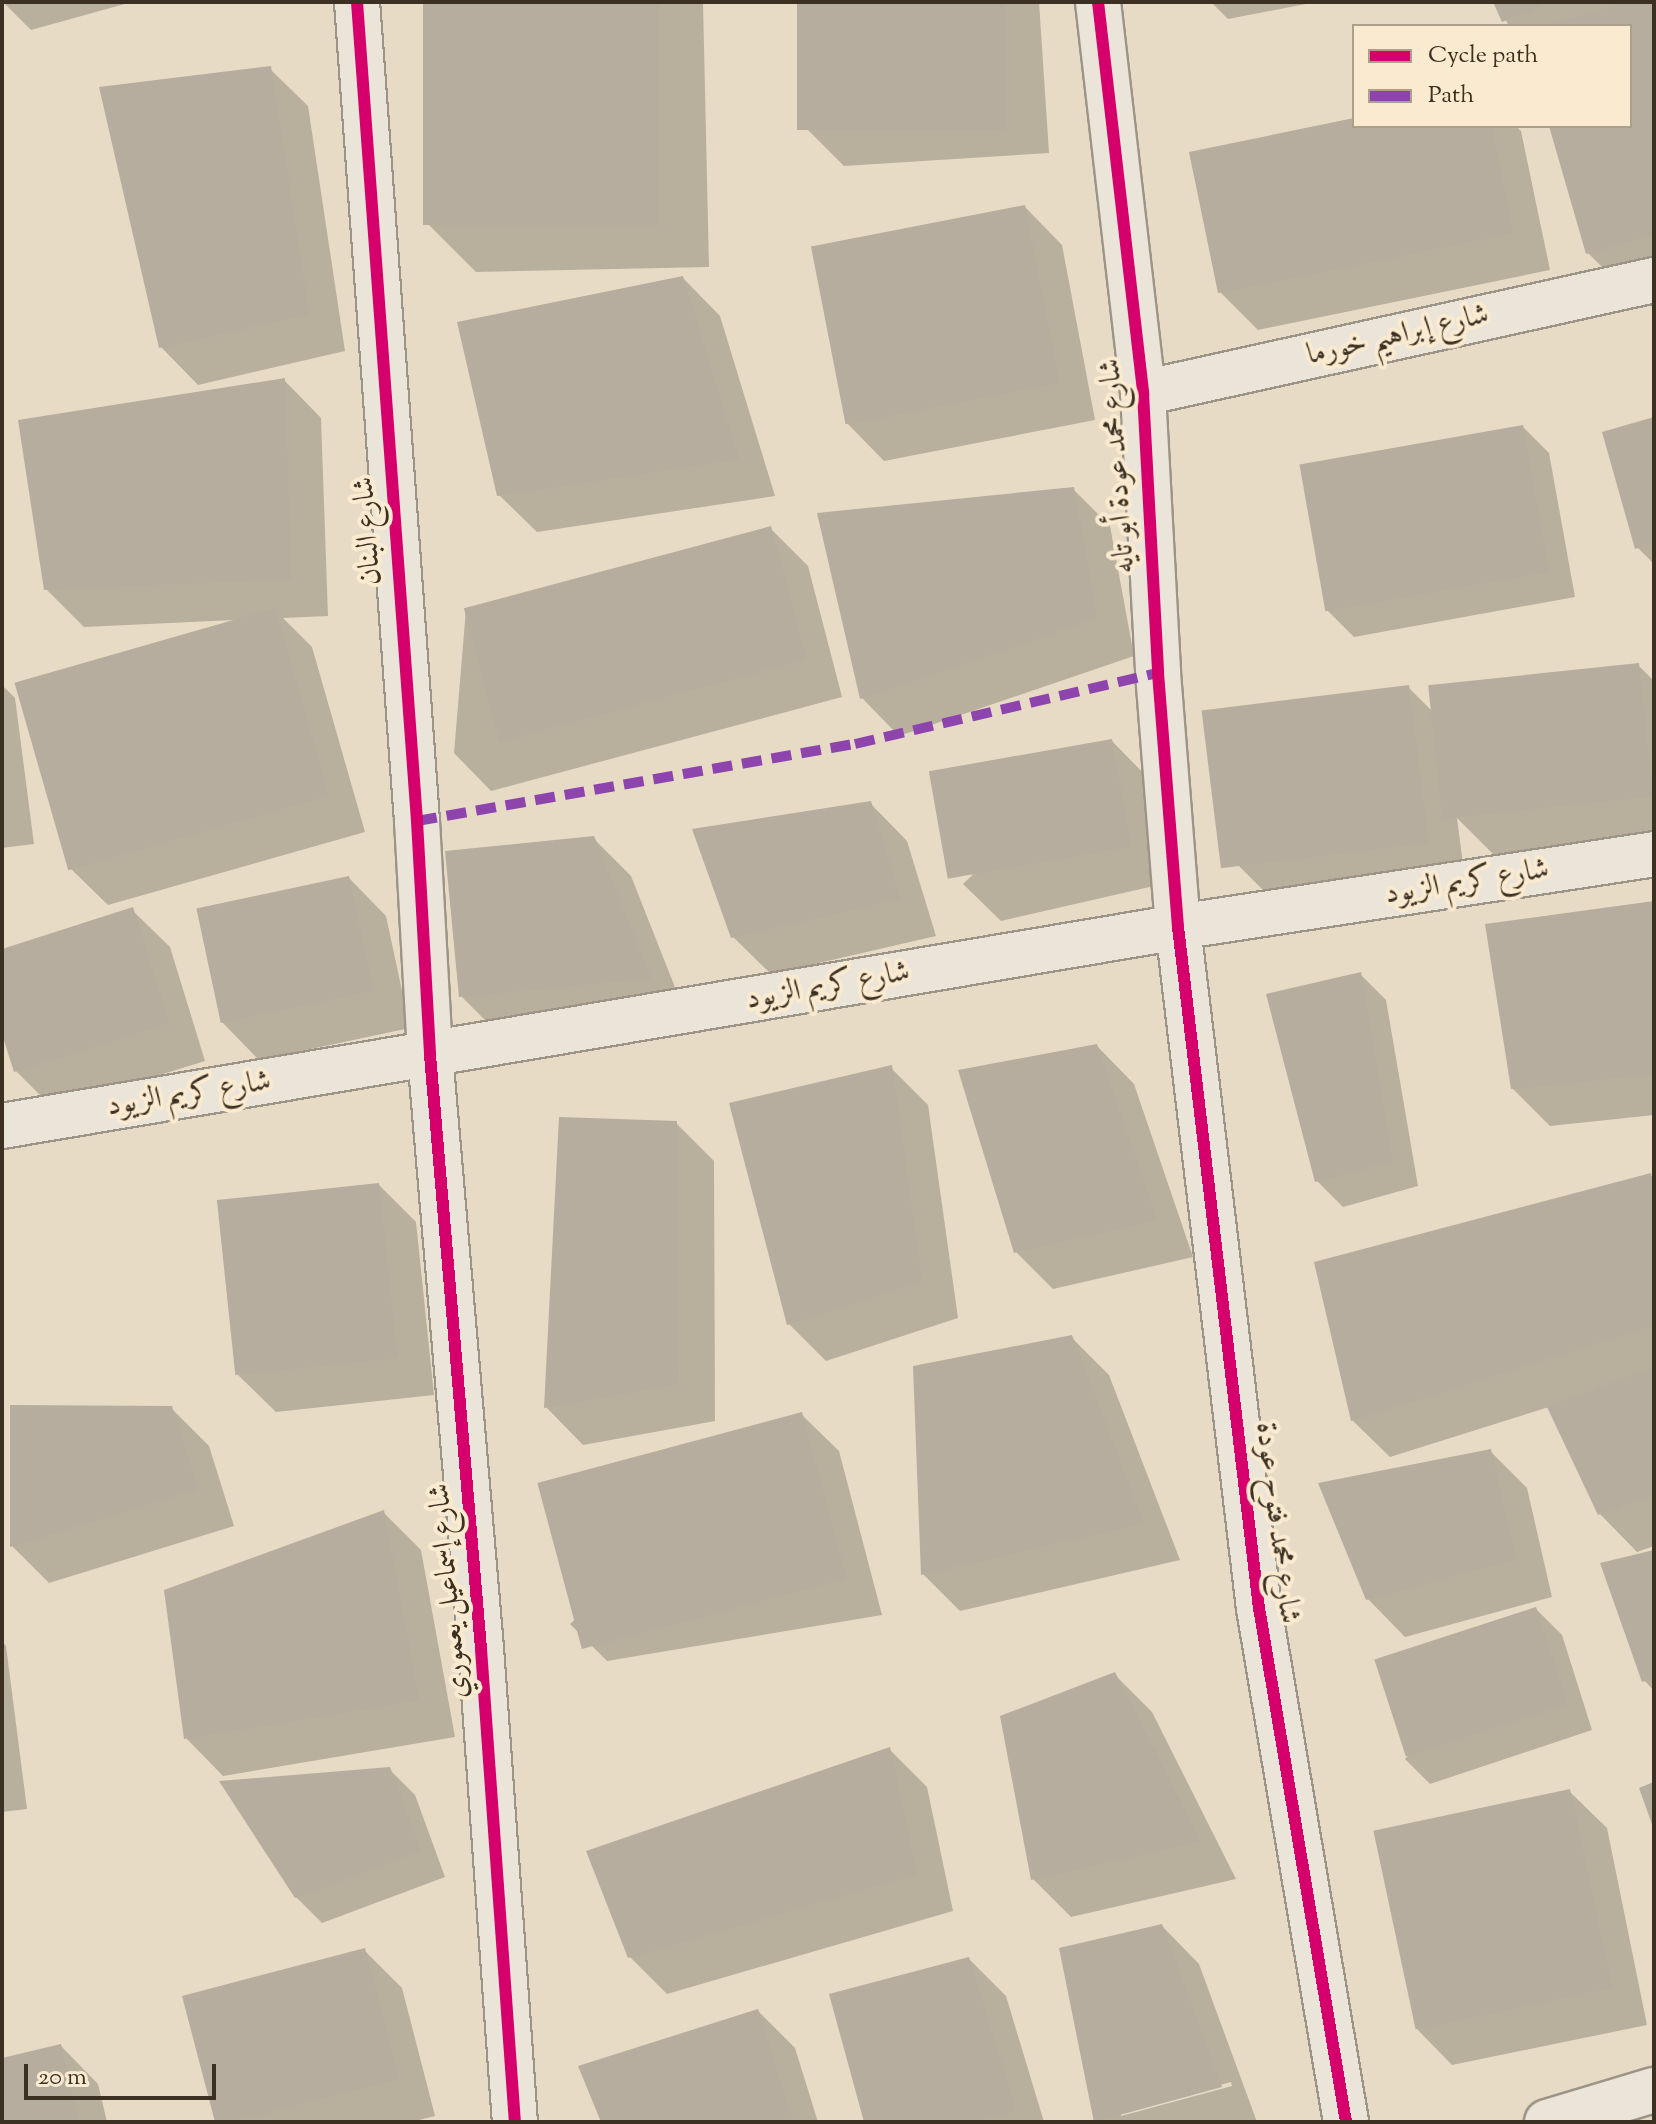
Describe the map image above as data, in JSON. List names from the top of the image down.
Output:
{
  "streets": {
    "street": [
      "شارع إبراهيم خورما",
      "شارع محمد عودة أبو تايه",
      "شارع البنان",
      "شارع كريم الزيود",
      "شارع محمد فتوح عودة",
      "شارع إسماعيل يعموري"
    ]
  },
  "crossings": [
    ["شارع إبراهيم خورما", "شارع محمد عودة أبو تايه"],
    ["شارع محمد عودة أبو تايه", "شارع كريم الزيود"],
    ["شارع محمد عودة أبو تايه", "شارع محمد فتوح عودة"],
    ["شارع البنان", "شارع كريم الزيود"],
    ["شارع البنان", "شارع إسماعيل يعموري"],
    ["شارع كريم الزيود", "شارع محمد فتوح عودة"],
    ["شارع كريم الزيود", "شارع إسماعيل يعموري"]
  ],
  "legend": ["Cycle path", "Path"],
  "scale_bar": "20 m"
}
